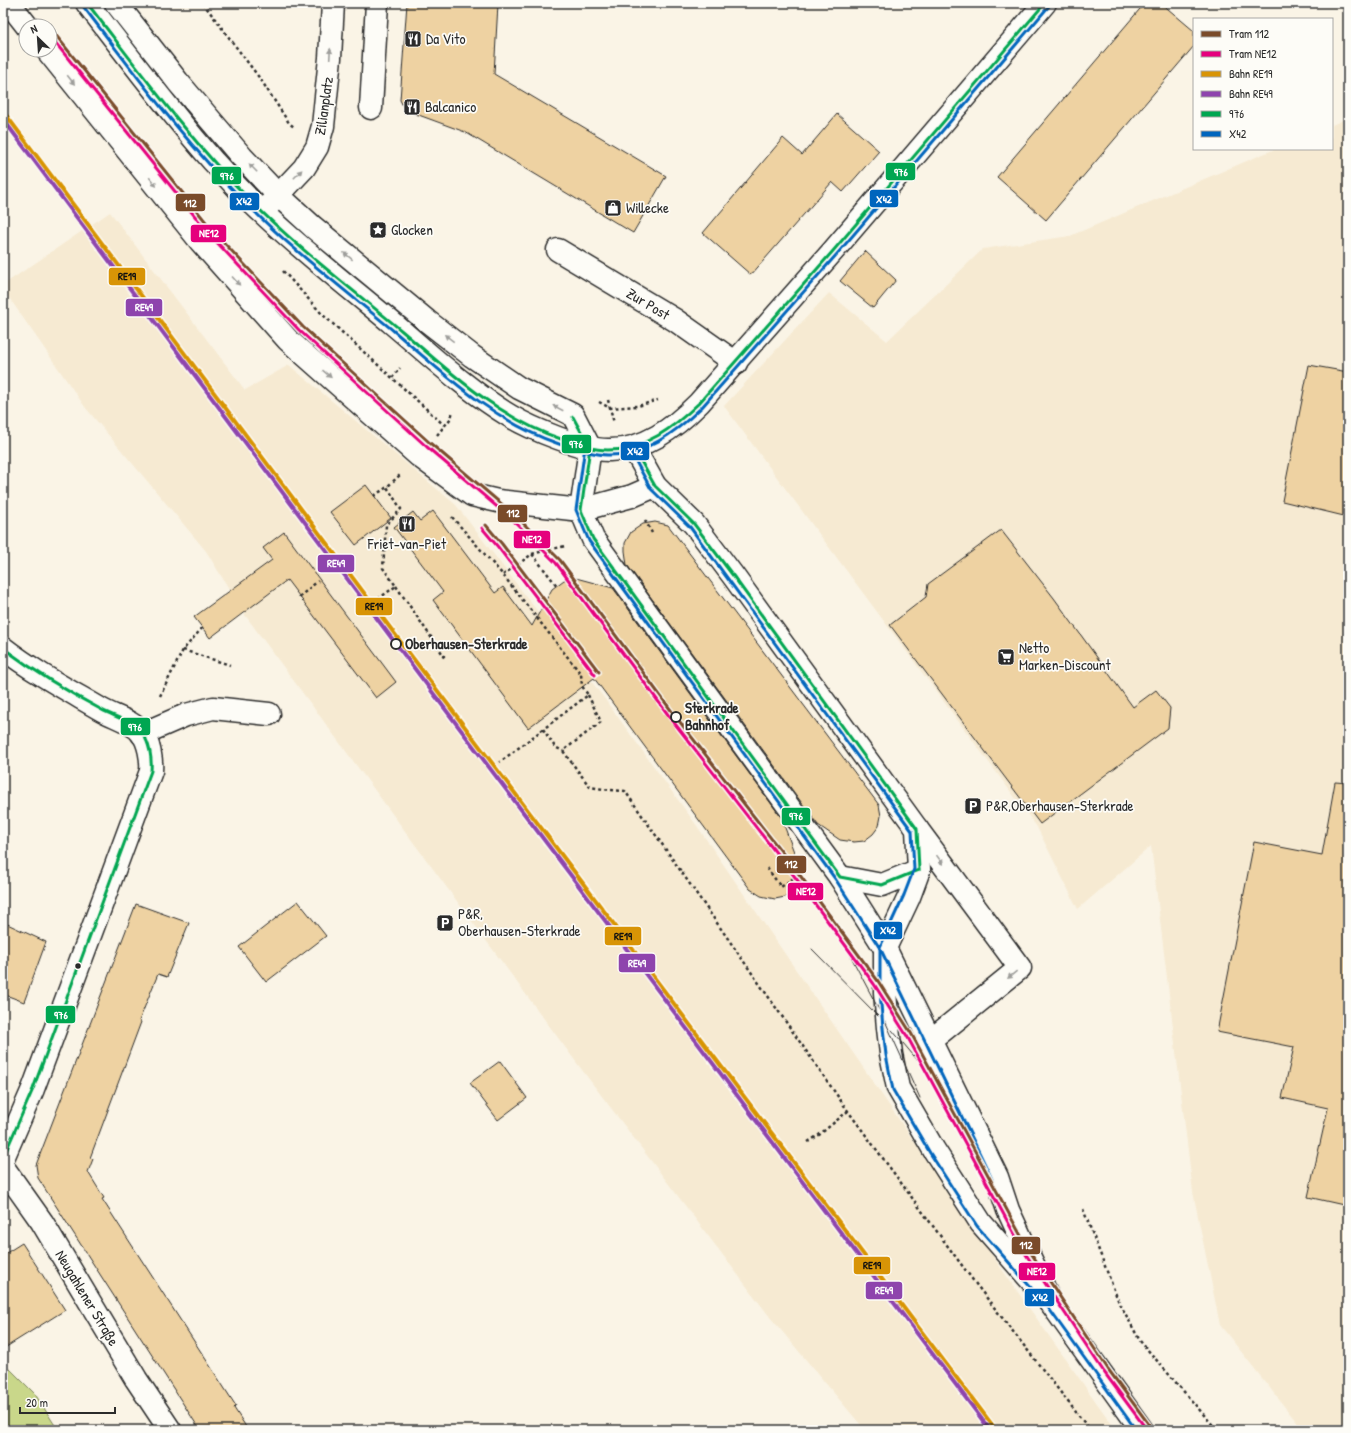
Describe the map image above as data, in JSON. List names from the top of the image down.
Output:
{
  "streets": {
    "main road": ["Zilianplatz", "Zur Post", "Neugahlener Straße"]
  },
  "places": {
    "restaurant": ["Da Vito", "Balcanico", "Friet-van-Piet"],
    "shop": ["Willecke"],
    "place": ["Glocken"],
    "other": ["Oberhausen-Sterkrade", "Sterkrade Bahnhof"],
    "supermarket": ["Netto Marken-Discount"],
    "parking": ["P&R,Oberhausen-Sterkrade", "P&R, Oberhausen-Sterkrade"]
  },
  "lines": [
    "transit line 976",
    "transit line X42",
    "tram line 112",
    "tram line NE12",
    "rail line RE19",
    "rail line RE49"
  ],
  "legend": [
    "Tram 112",
    "Tram NE12",
    "Bahn RE19",
    "Bahn RE49",
    "976",
    "X42"
  ],
  "scale_bar": "20 m",
  "north": "top left"
}
